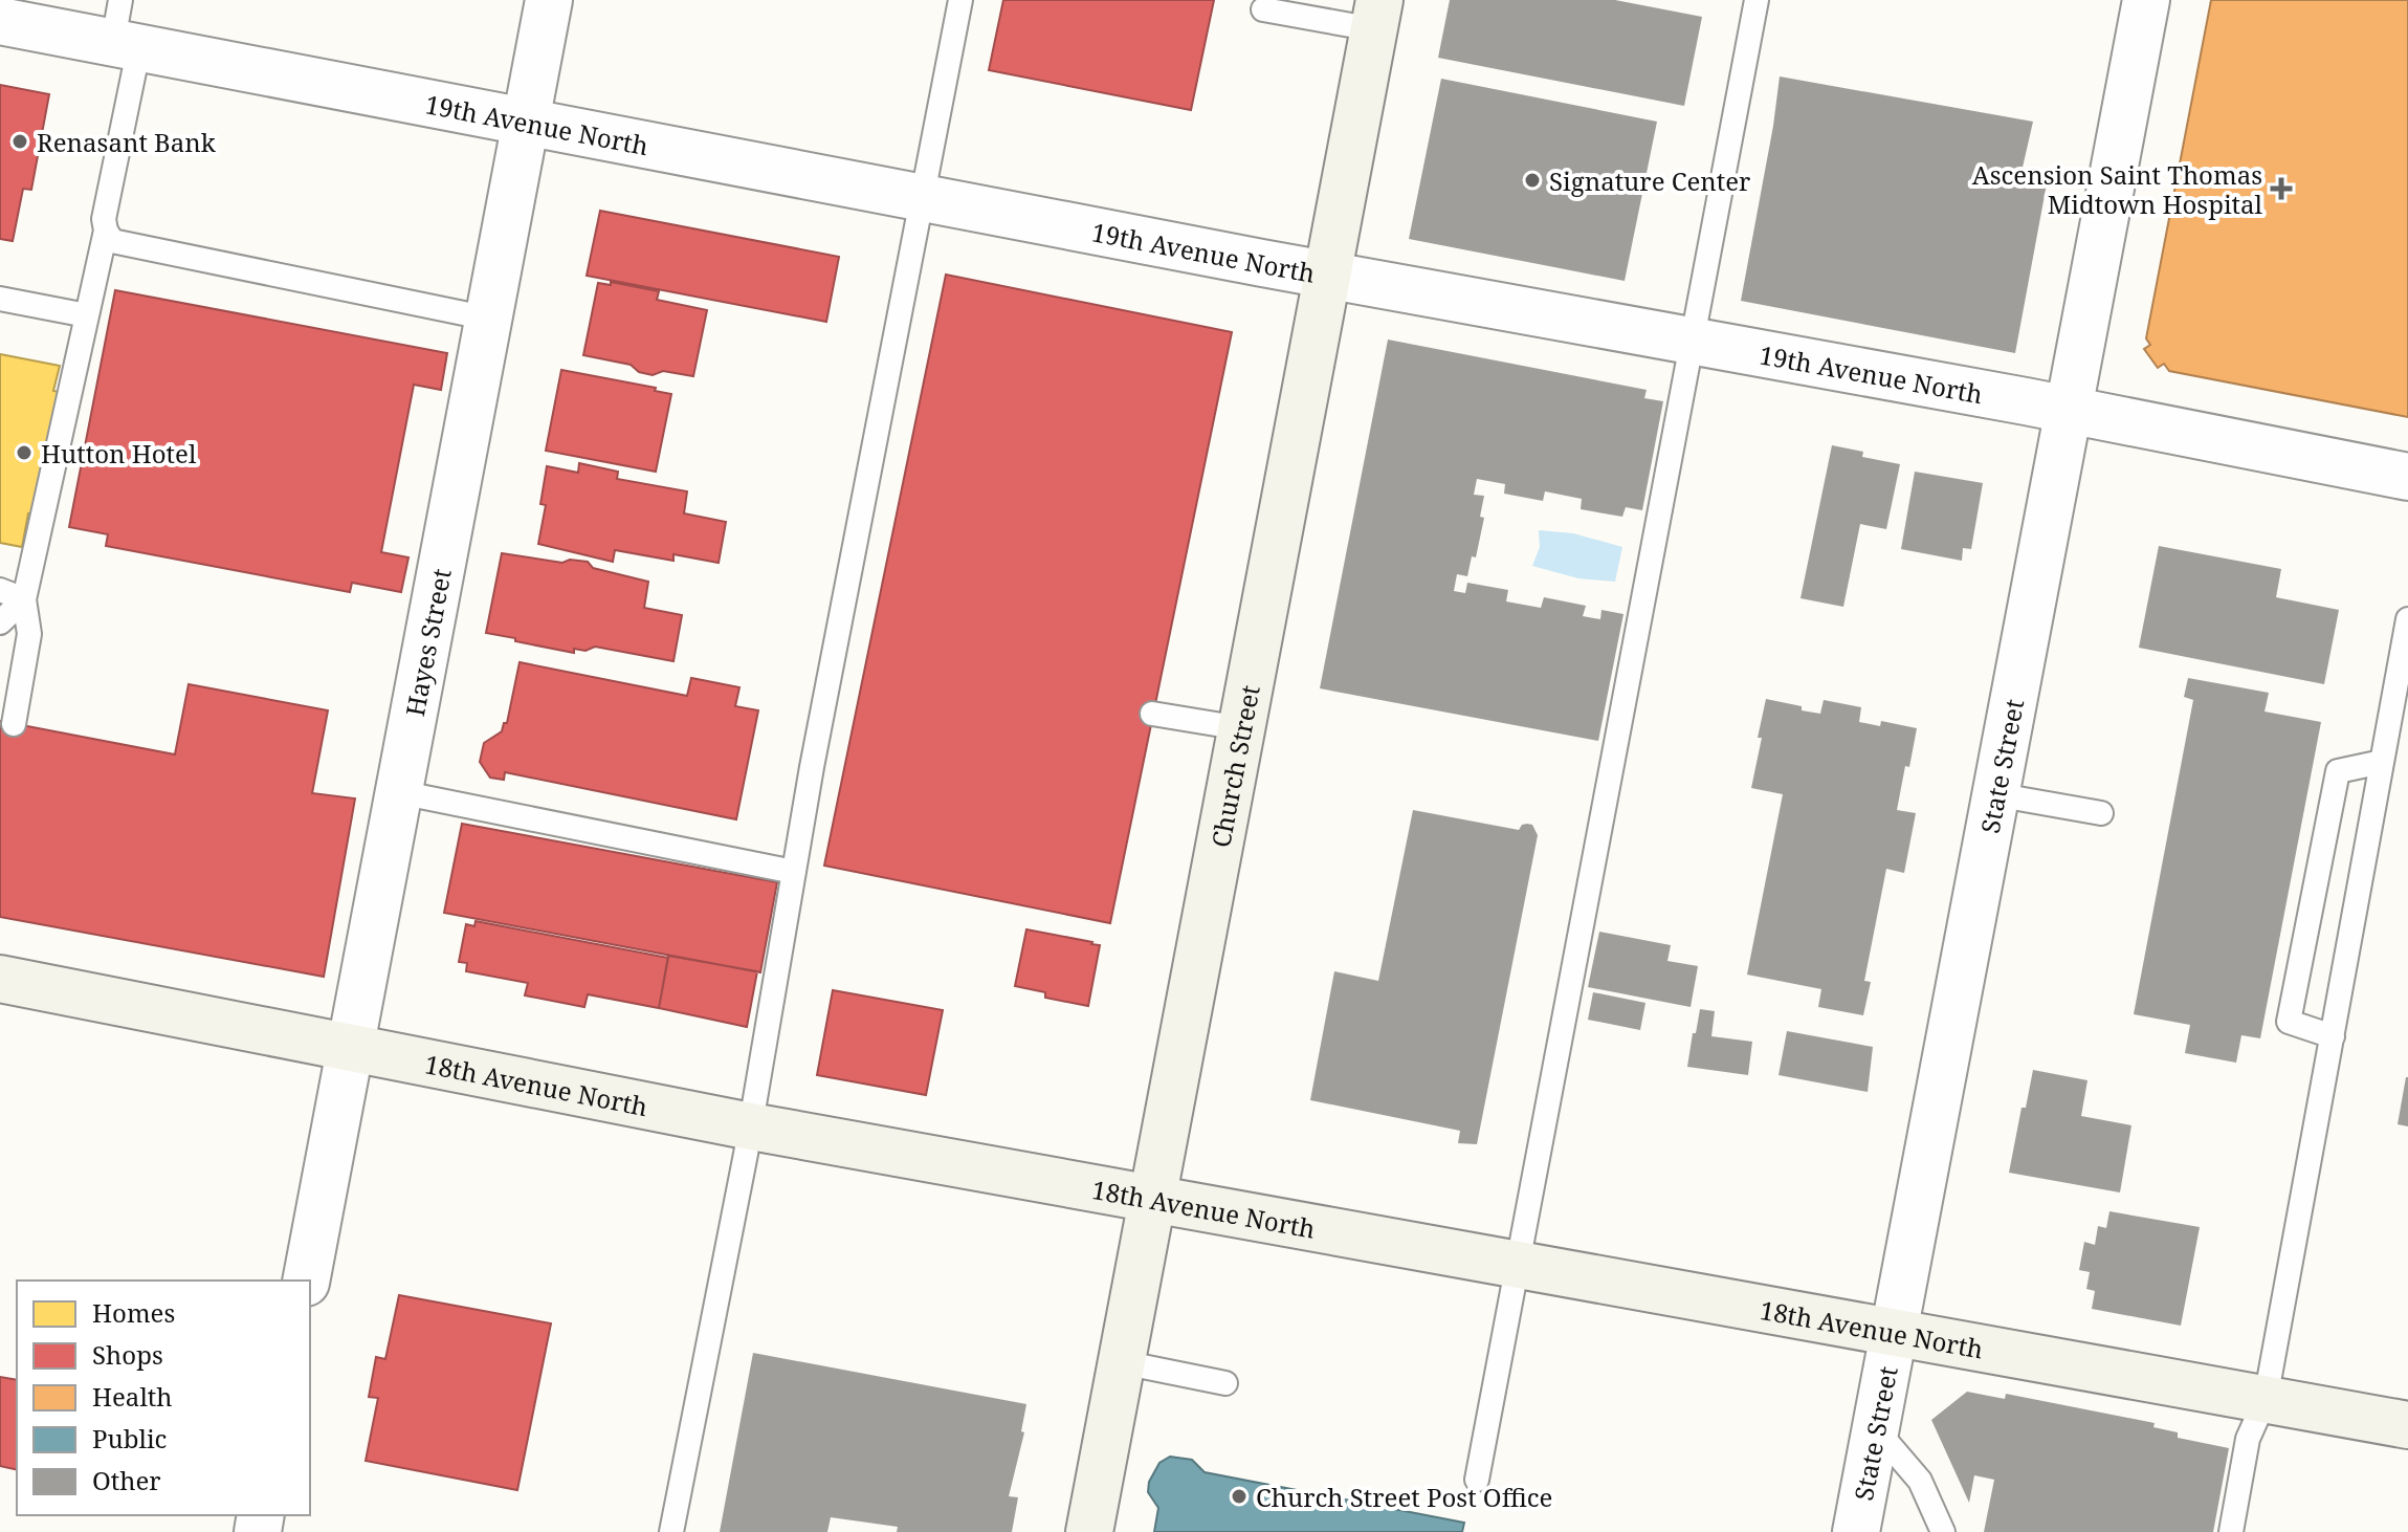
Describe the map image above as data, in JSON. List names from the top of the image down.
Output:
{
  "streets": {
    "main road": ["Church Street", "18th Avenue North"],
    "street": ["19th Avenue North", "Hayes Street", "State Street"]
  },
  "crossings": [
    ["19th Avenue North", "Hayes Street"],
    ["19th Avenue North", "Church Street"],
    ["19th Avenue North", "State Street"],
    ["Hayes Street", "18th Avenue North"],
    ["Church Street", "18th Avenue North"],
    ["State Street", "18th Avenue North"]
  ],
  "places": {
    "other": [
      "Renasant Bank",
      "Signature Center",
      "Hutton Hotel",
      "Church Street Post Office"
    ],
    "health": ["Ascension Saint Thomas Midtown Hospital"]
  },
  "legend": [
    "Homes",
    "Shops",
    "Health",
    "Public",
    "Other"
  ]
}
